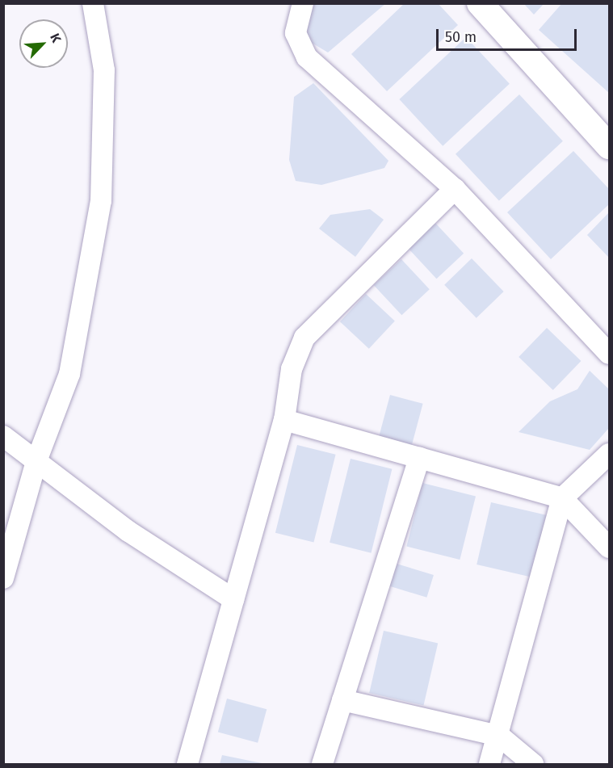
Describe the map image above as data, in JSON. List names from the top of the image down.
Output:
{
  "scale_bar": "50 m",
  "north": "top right"
}
